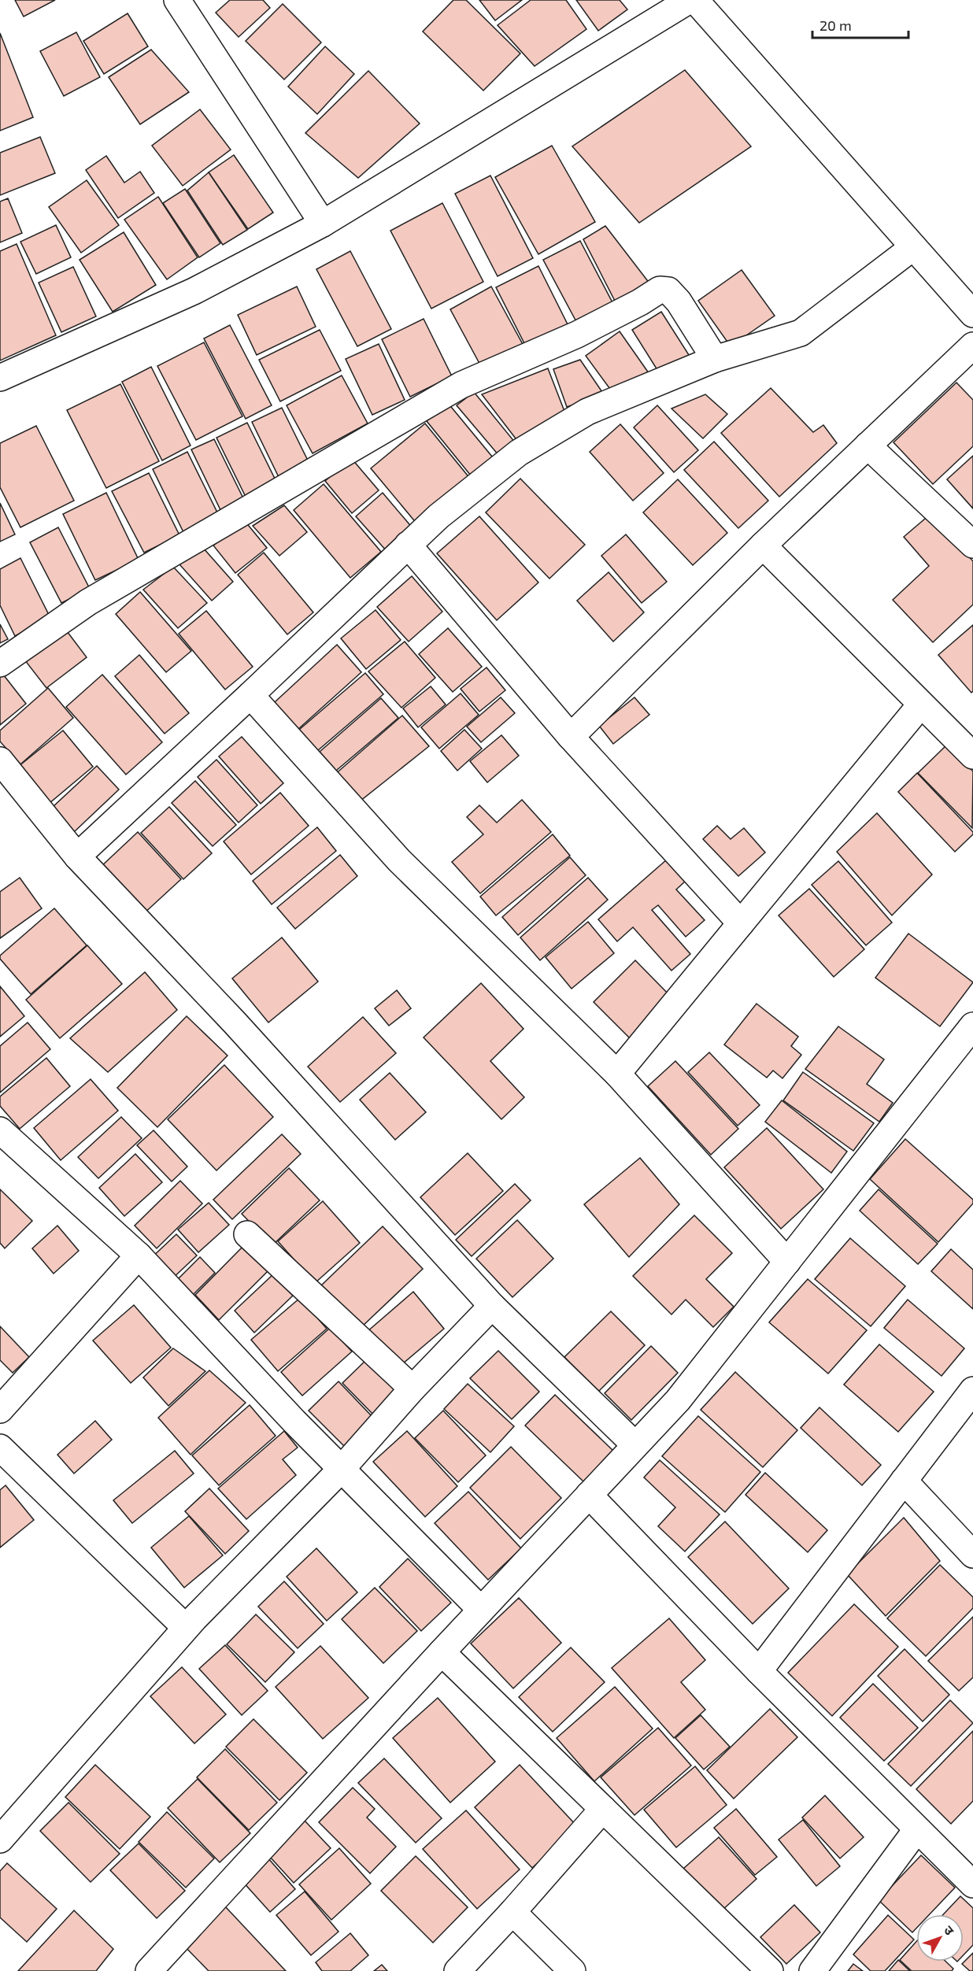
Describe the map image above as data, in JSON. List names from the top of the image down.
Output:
{
  "scale_bar": "20 m",
  "north": "top right"
}
